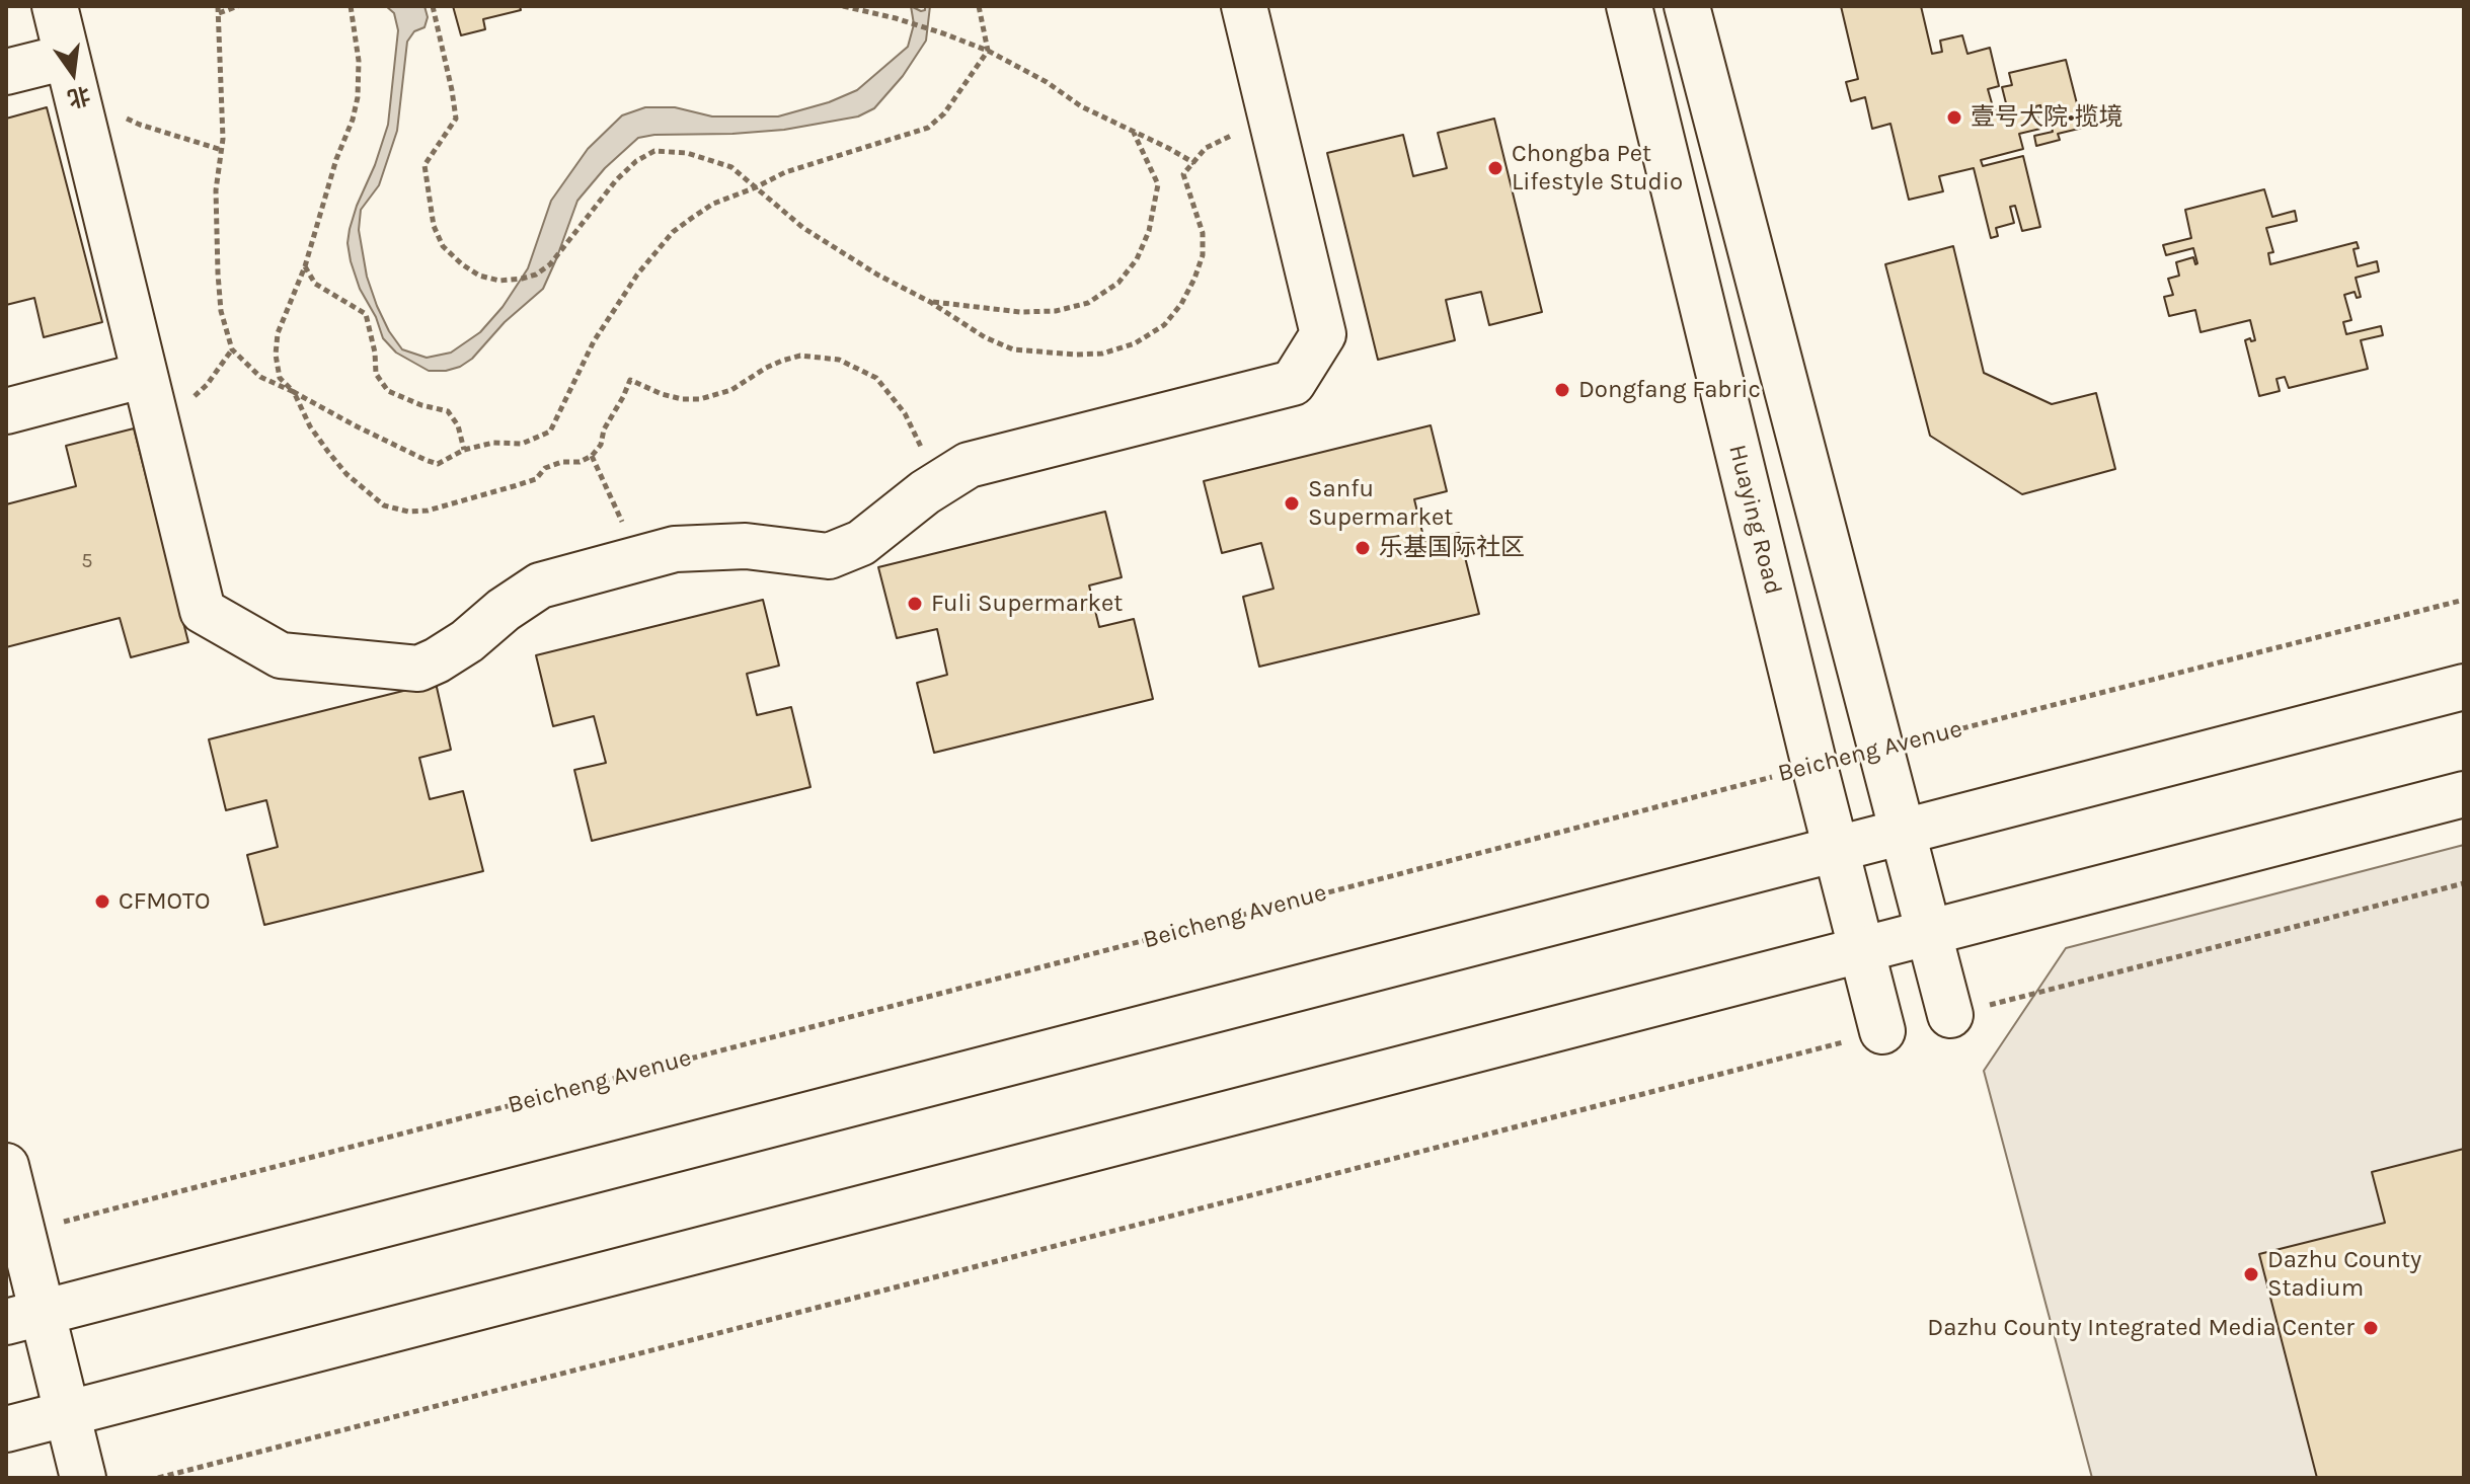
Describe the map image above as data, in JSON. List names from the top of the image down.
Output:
{
  "streets": {
    "main road": ["Huaying Road"],
    "path": ["Beicheng Avenue"]
  },
  "crossings": [
    ["Huaying Road", "Beicheng Avenue"]
  ],
  "places": [
    "壹号大院•揽境",
    "Chongba Pet Lifestyle Studio",
    "Dongfang Fabric",
    "Sanfu Supermarket",
    "乐基国际社区",
    "Fuli Supermarket",
    "CFMOTO",
    "Dazhu County Stadium",
    "Dazhu County Integrated Media Center"
  ],
  "house_numbers": ["5"],
  "north": "bottom"
}
